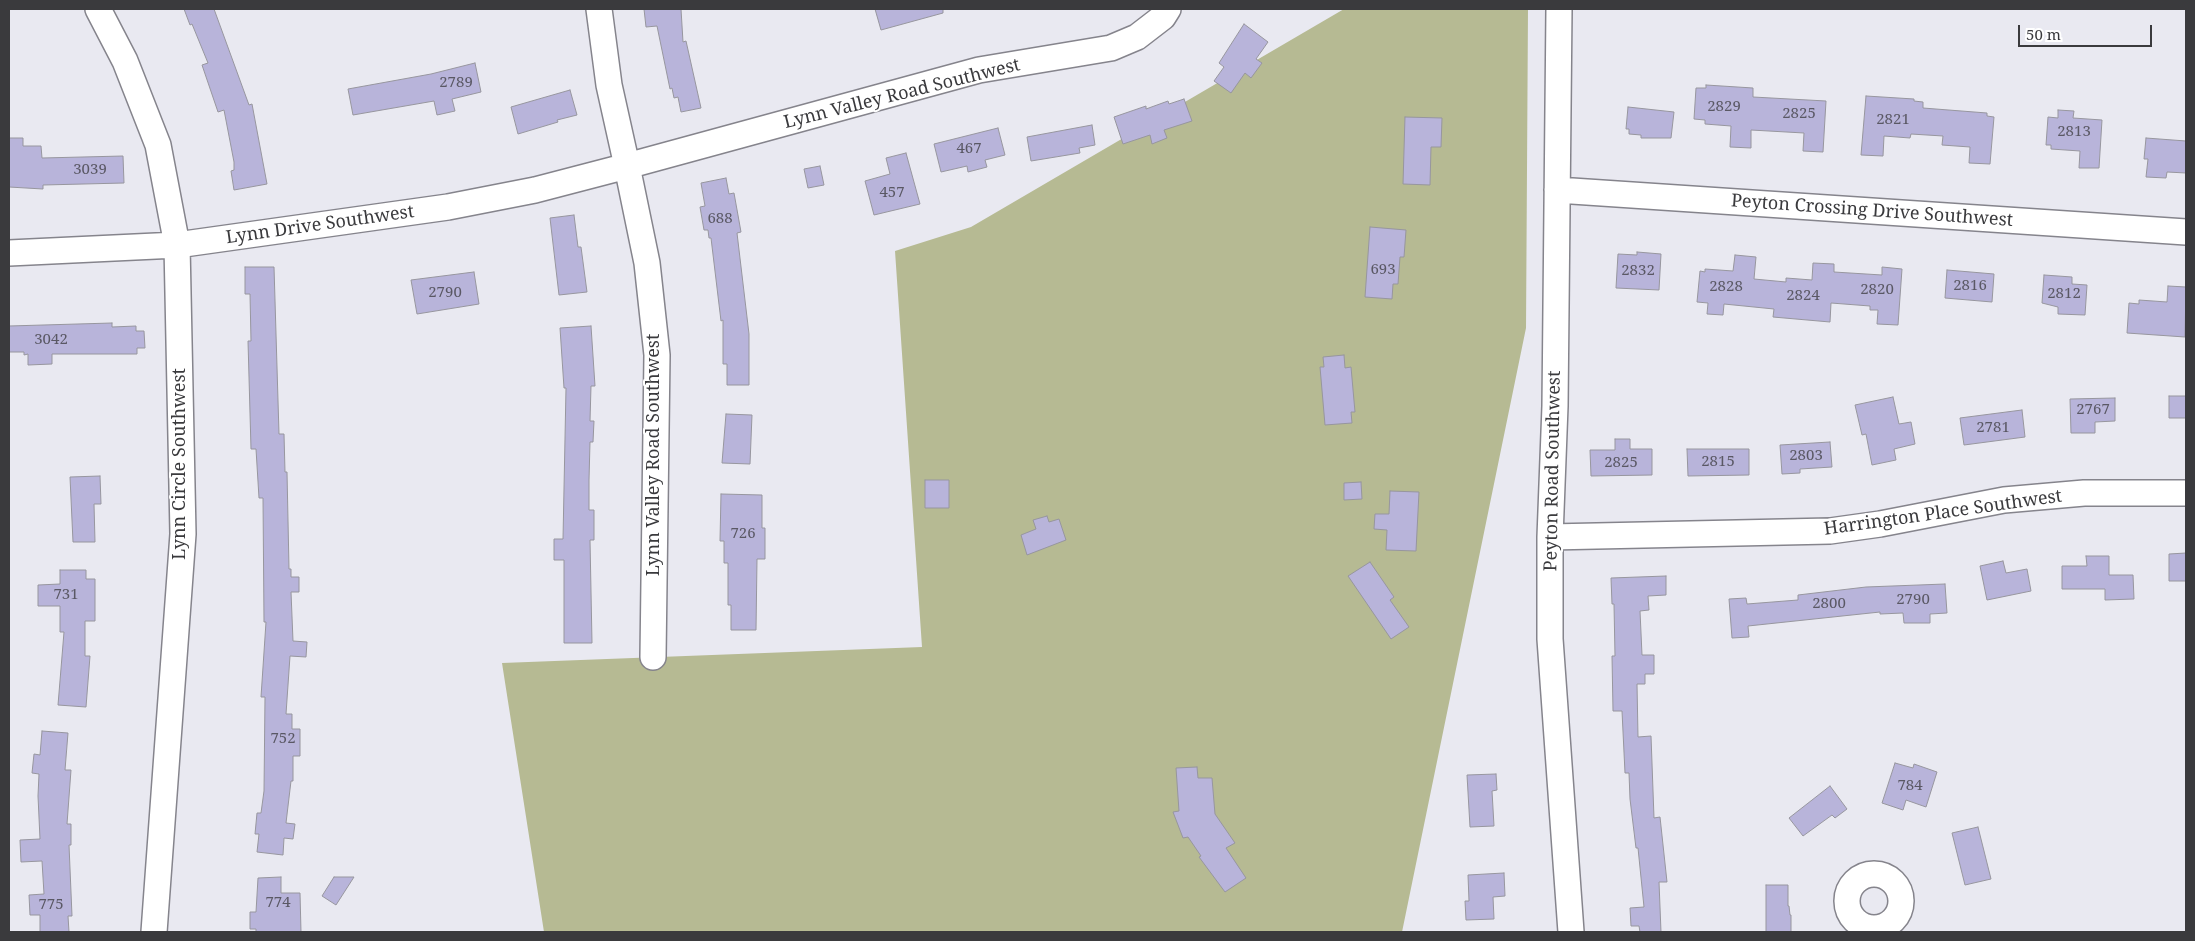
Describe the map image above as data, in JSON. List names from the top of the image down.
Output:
{
  "streets": {
    "street": [
      "Lynn Valley Road Southwest",
      "Peyton Crossing Drive Southwest",
      "Lynn Drive Southwest",
      "Lynn Circle Southwest",
      "Peyton Road Southwest",
      "Harrington Place Southwest"
    ]
  },
  "crossings": [
    ["Lynn Valley Road Southwest", "Lynn Drive Southwest"],
    ["Peyton Crossing Drive Southwest", "Peyton Road Southwest"],
    ["Lynn Drive Southwest", "Lynn Circle Southwest"],
    ["Peyton Road Southwest", "Harrington Place Southwest"]
  ],
  "house_numbers": [
    "2789",
    "2829",
    "2825",
    "2821",
    "2813",
    "467",
    "3039",
    "457",
    "688",
    "693",
    "2832",
    "2816",
    "2828",
    "2820",
    "2790",
    "2812",
    "2824",
    "3042",
    "2767",
    "2781",
    "2803",
    "2815",
    "2825",
    "726",
    "731",
    "2790",
    "2800",
    "752",
    "784",
    "774",
    "775"
  ],
  "scale_bar": "50 m"
}
